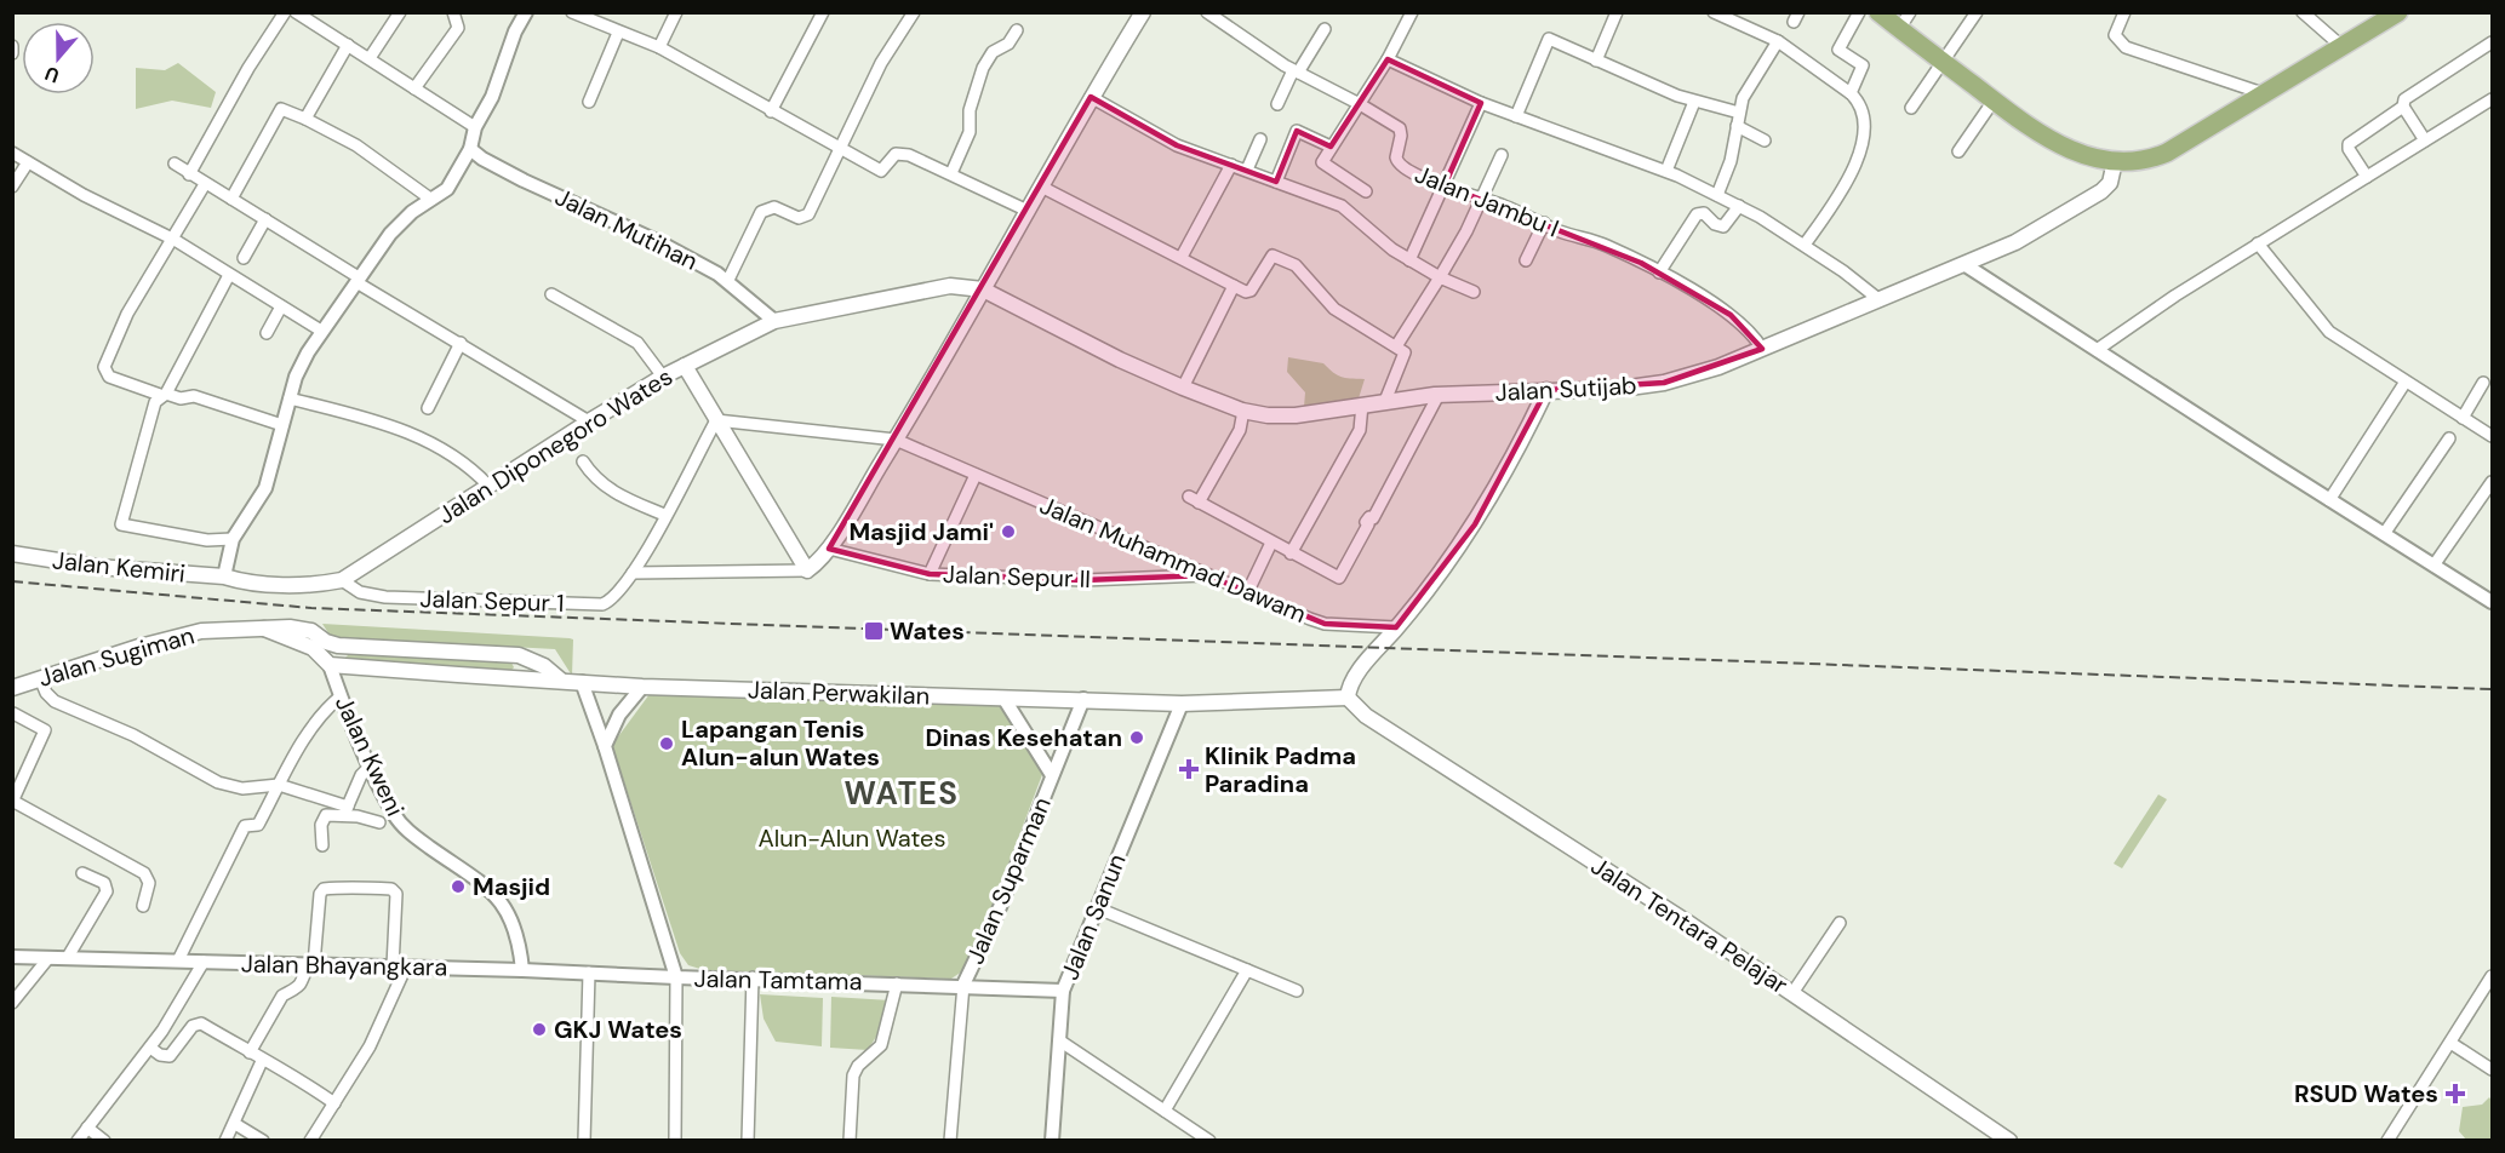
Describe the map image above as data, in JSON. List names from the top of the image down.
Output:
{
  "streets": {
    "main road": [
      "Jalan Sutijab",
      "Jalan Diponegoro Wates",
      "Jalan Kemiri",
      "Jalan Sugiman",
      "Jalan Perwakilan",
      "Jalan Tentara Pelajar"
    ],
    "street": [
      "Jalan Jambu I",
      "Jalan Mutihan",
      "Jalan Muhammad Dawam",
      "Jalan Sepur II",
      "Jalan Sepur 1",
      "Jalan Kweni",
      "Jalan Suparman",
      "Jalan Sanun",
      "Jalan Bhayangkara",
      "Jalan Tamtama"
    ]
  },
  "crossings": [
    ["Jalan Jambu I", "Jalan Sutijab"],
    ["Jalan Mutihan", "Jalan Diponegoro Wates"],
    ["Jalan Sutijab", "Jalan Diponegoro Wates"],
    ["Jalan Diponegoro Wates", "Jalan Kemiri"],
    ["Jalan Diponegoro Wates", "Jalan Sepur 1"],
    ["Jalan Muhammad Dawam", "Jalan Sepur II"],
    ["Jalan Muhammad Dawam", "Jalan Sepur 1"],
    ["Jalan Kemiri", "Jalan Sepur 1"],
    ["Jalan Sugiman", "Jalan Perwakilan"],
    ["Jalan Perwakilan", "Jalan Kweni"],
    ["Jalan Perwakilan", "Jalan Suparman"],
    ["Jalan Perwakilan", "Jalan Sanun"],
    ["Jalan Perwakilan", "Jalan Tentara Pelajar"],
    ["Jalan Perwakilan", "Jalan Tamtama"],
    ["Jalan Kweni", "Jalan Bhayangkara"],
    ["Jalan Suparman", "Jalan Tamtama"],
    ["Jalan Sanun", "Jalan Tamtama"],
    ["Jalan Bhayangkara", "Jalan Tamtama"]
  ],
  "districts": ["WATES"],
  "parks": ["Alun-Alun Wates"],
  "places": {
    "other": [
      "Masjid Jami'",
      "Dinas Kesehatan",
      "Lapangan Tenis Alun-alun Wates",
      "Masjid",
      "GKJ Wates"
    ],
    "transit": ["Wates"],
    "health": ["Klinik Padma Paradina", "RSUD Wates"]
  },
  "north": "bottom"
}
